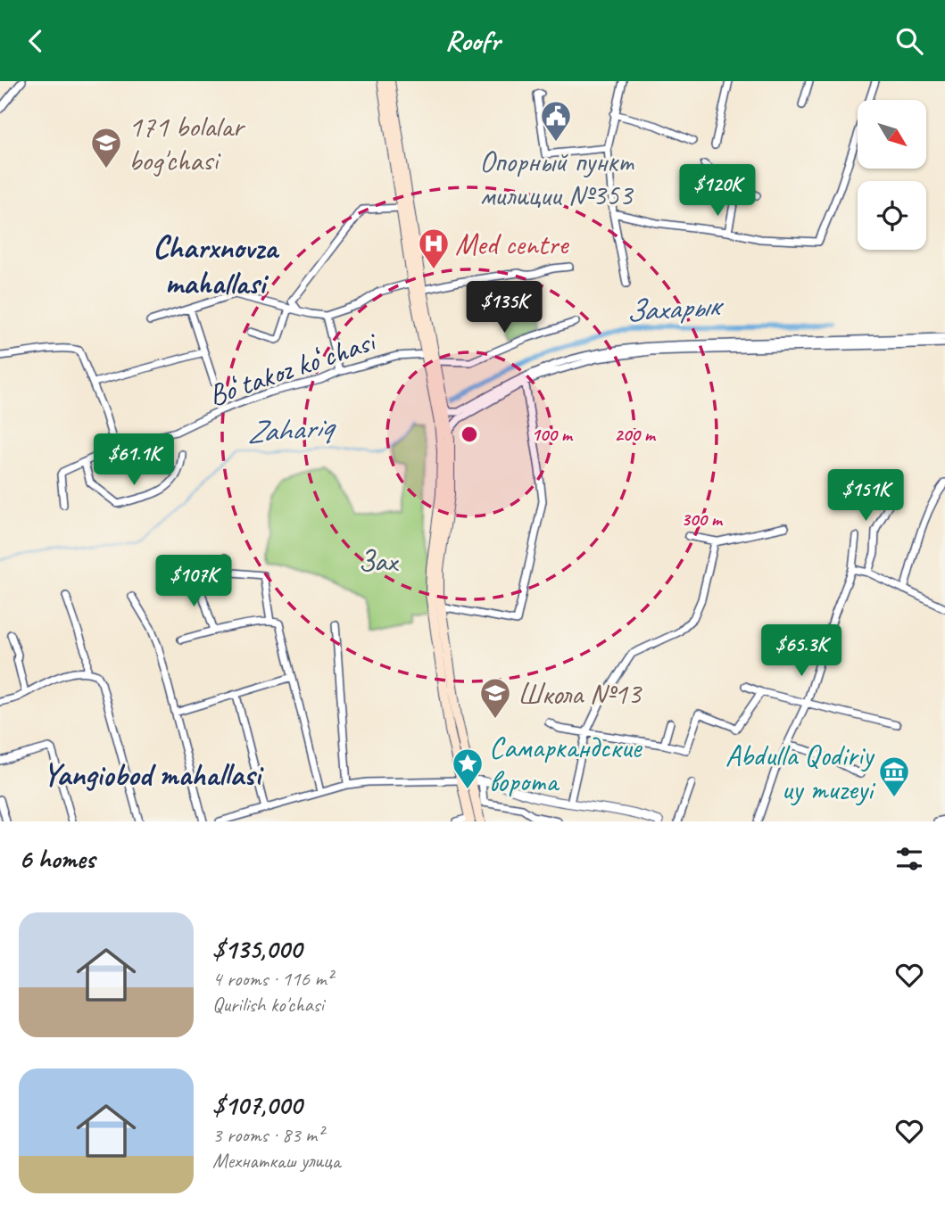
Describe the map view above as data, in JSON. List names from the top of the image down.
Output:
{
  "streets": {
    "street": ["Boʻtakoz koʻchasi"]
  },
  "districts": ["Charxnovza mahallasi", "Yangiobod mahallasi"],
  "water": ["Захарык", "Zahariq"],
  "parks": ["Зах"],
  "places": {
    "public building": ["Опорный пункт милиции №353"],
    "school or university": ["171 bolalar bog'chasi", "Школа №13"],
    "hospital": ["Med centre"],
    "place": ["Самаркандские ворота"],
    "museum": ["Abdulla Qodiriy uy muzeyi"]
  },
  "north": "bottom right",
  "page": {
    "header": "Roofr",
    "price": [
      "$120K",
      "$135K",
      "$61.1K",
      "$151K",
      "$107K",
      "$65.3K"
    ],
    "heading": "6 homes",
    "list": [
      {
        "name": "$135,000",
        "note": "4 rooms · 116 m² · Qurilish ko'chasi"
      },
      {
        "name": "$107,000",
        "note": "3 rooms · 83 m² · Мехнаткаш улица"
      }
    ]
  },
  "rings": ["100 m", "200 m", "300 m"]
}
